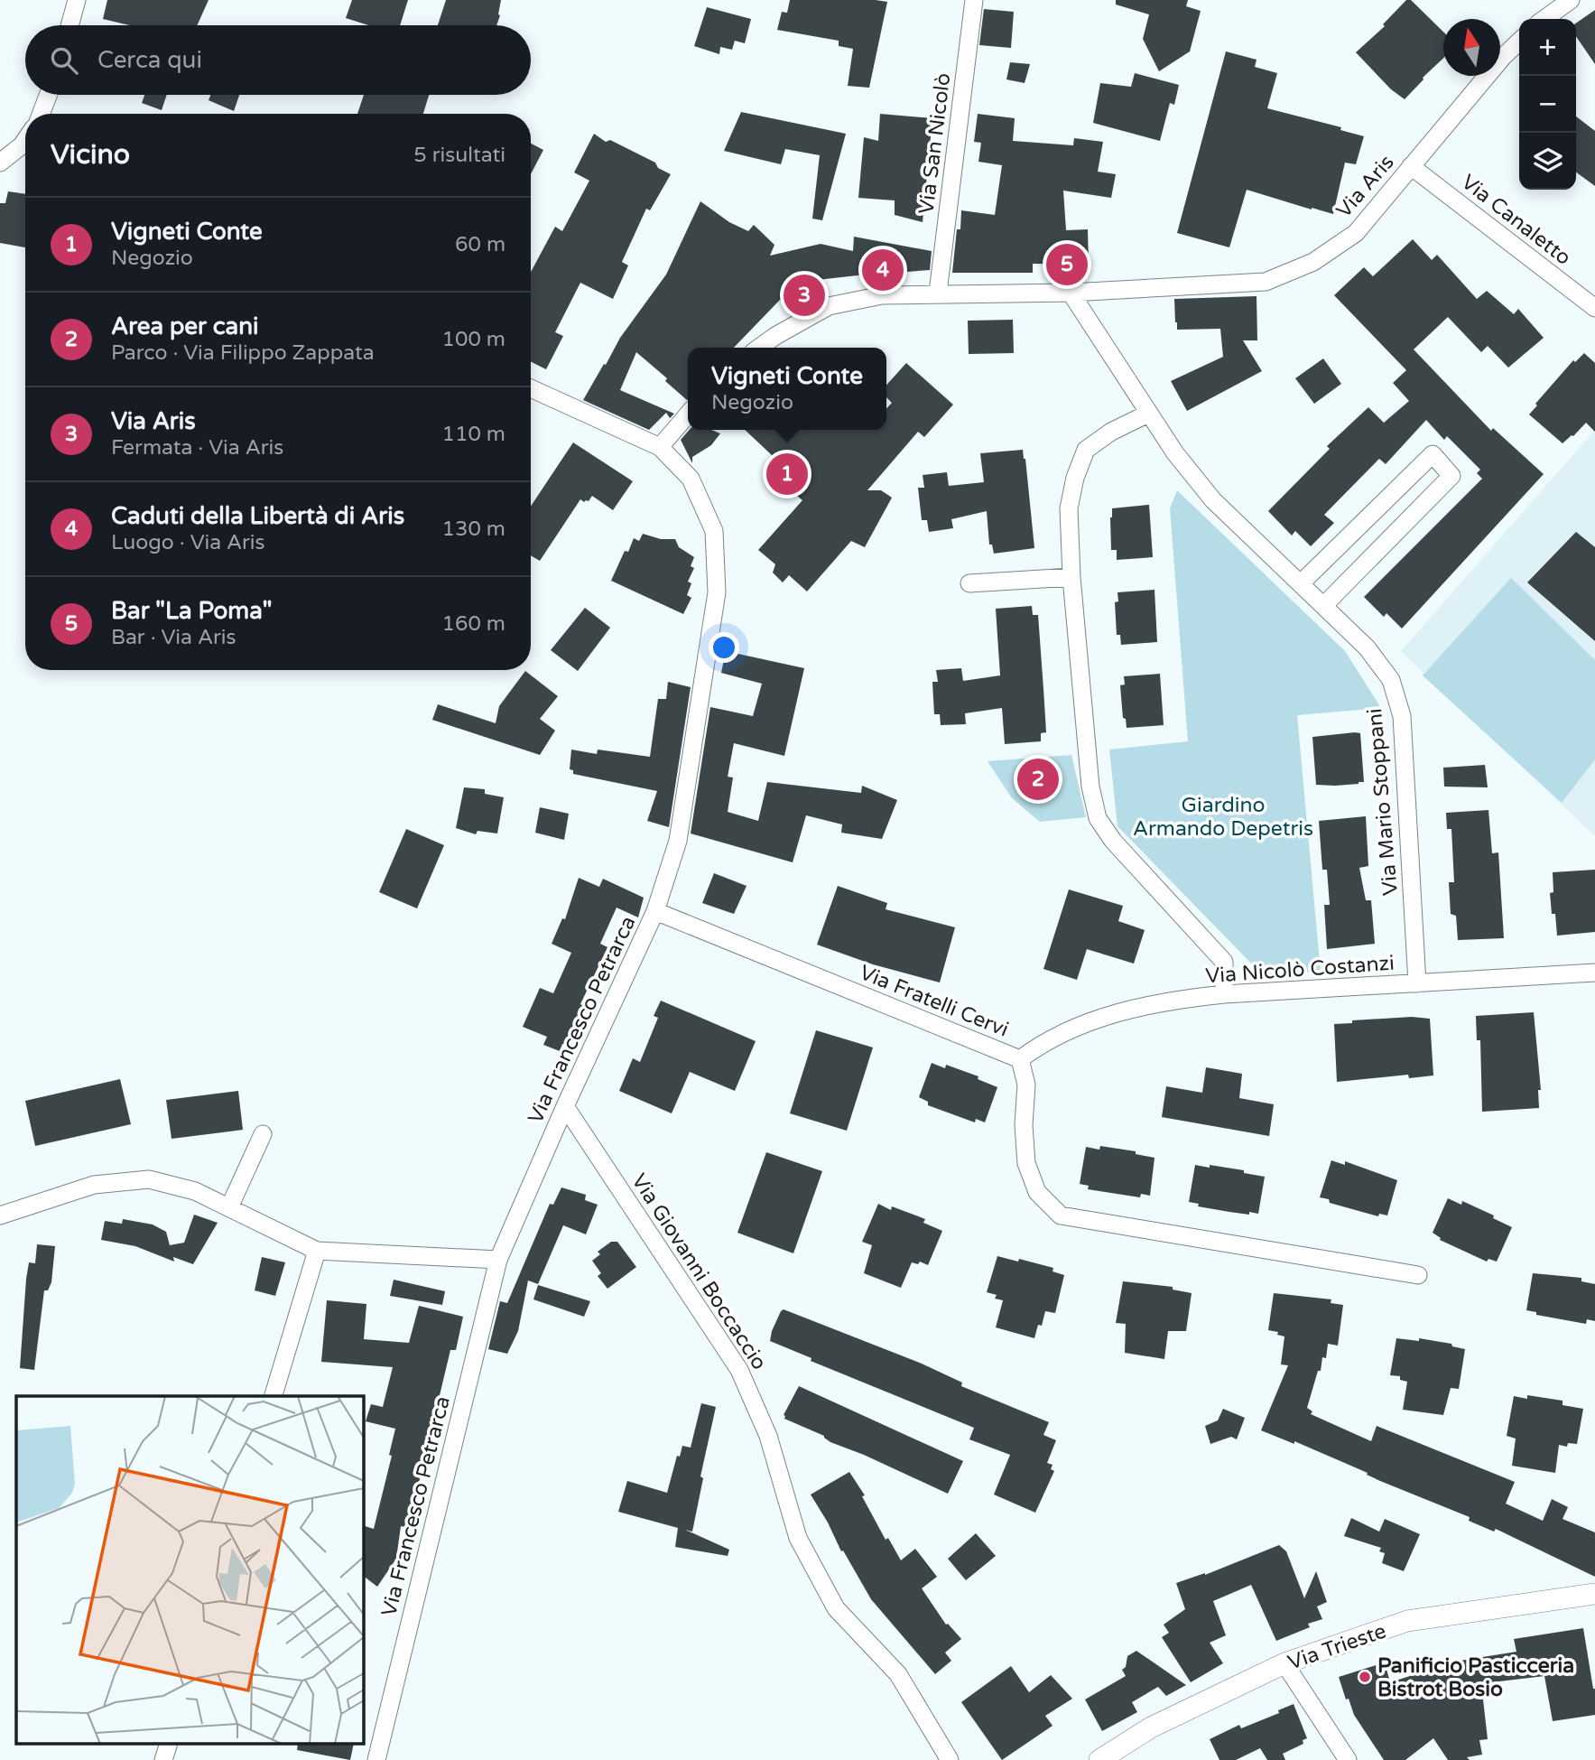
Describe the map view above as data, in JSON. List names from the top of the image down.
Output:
{
  "streets": {
    "street": [
      "Via San Nicolò",
      "Via Aris",
      "Via Canaletto",
      "Via Mario Stoppani",
      "Via Nicolò Costanzi",
      "Via Fratelli Cervi",
      "Via Francesco Petrarca",
      "Via Giovanni Boccaccio",
      "Via Trieste"
    ]
  },
  "crossings": [
    ["Via San Nicolò", "Via Aris"],
    ["Via Aris", "Via Canaletto"],
    ["Via Aris", "Via Mario Stoppani"],
    ["Via Mario Stoppani", "Via Nicolò Costanzi"],
    ["Via Nicolò Costanzi", "Via Fratelli Cervi"],
    ["Via Fratelli Cervi", "Via Francesco Petrarca"],
    ["Via Francesco Petrarca", "Via Giovanni Boccaccio"]
  ],
  "parks": ["Giardino Armando Depetris"],
  "places": ["Panificio Pasticceria Bistrot Bosio"],
  "north": "top",
  "page": {
    "map_buttons": ["+", "−"],
    "search": "Cerca qui",
    "heading": ["Vicino", "5 risultati"],
    "list": [
      {
        "mark": "1",
        "name": "Vigneti Conte",
        "note": "Negozio",
        "value": "60 m"
      },
      {
        "mark": "2",
        "name": "Area per cani",
        "note": "Parco · Via Filippo Zappata",
        "value": "100 m"
      },
      {
        "mark": "3",
        "name": "Via Aris",
        "note": "Fermata · Via Aris",
        "value": "110 m"
      },
      {
        "mark": "4",
        "name": "Caduti della Libertà di Aris",
        "note": "Luogo · Via Aris",
        "value": "130 m"
      },
      {
        "mark": "5",
        "name": "Bar \"La Poma\"",
        "note": "Bar · Via Aris",
        "value": "160 m"
      }
    ],
    "pins": [
      "5",
      "4",
      "3",
      "1",
      "2"
    ],
    "popup": ["Vigneti Conte", "Negozio"]
  }
}
